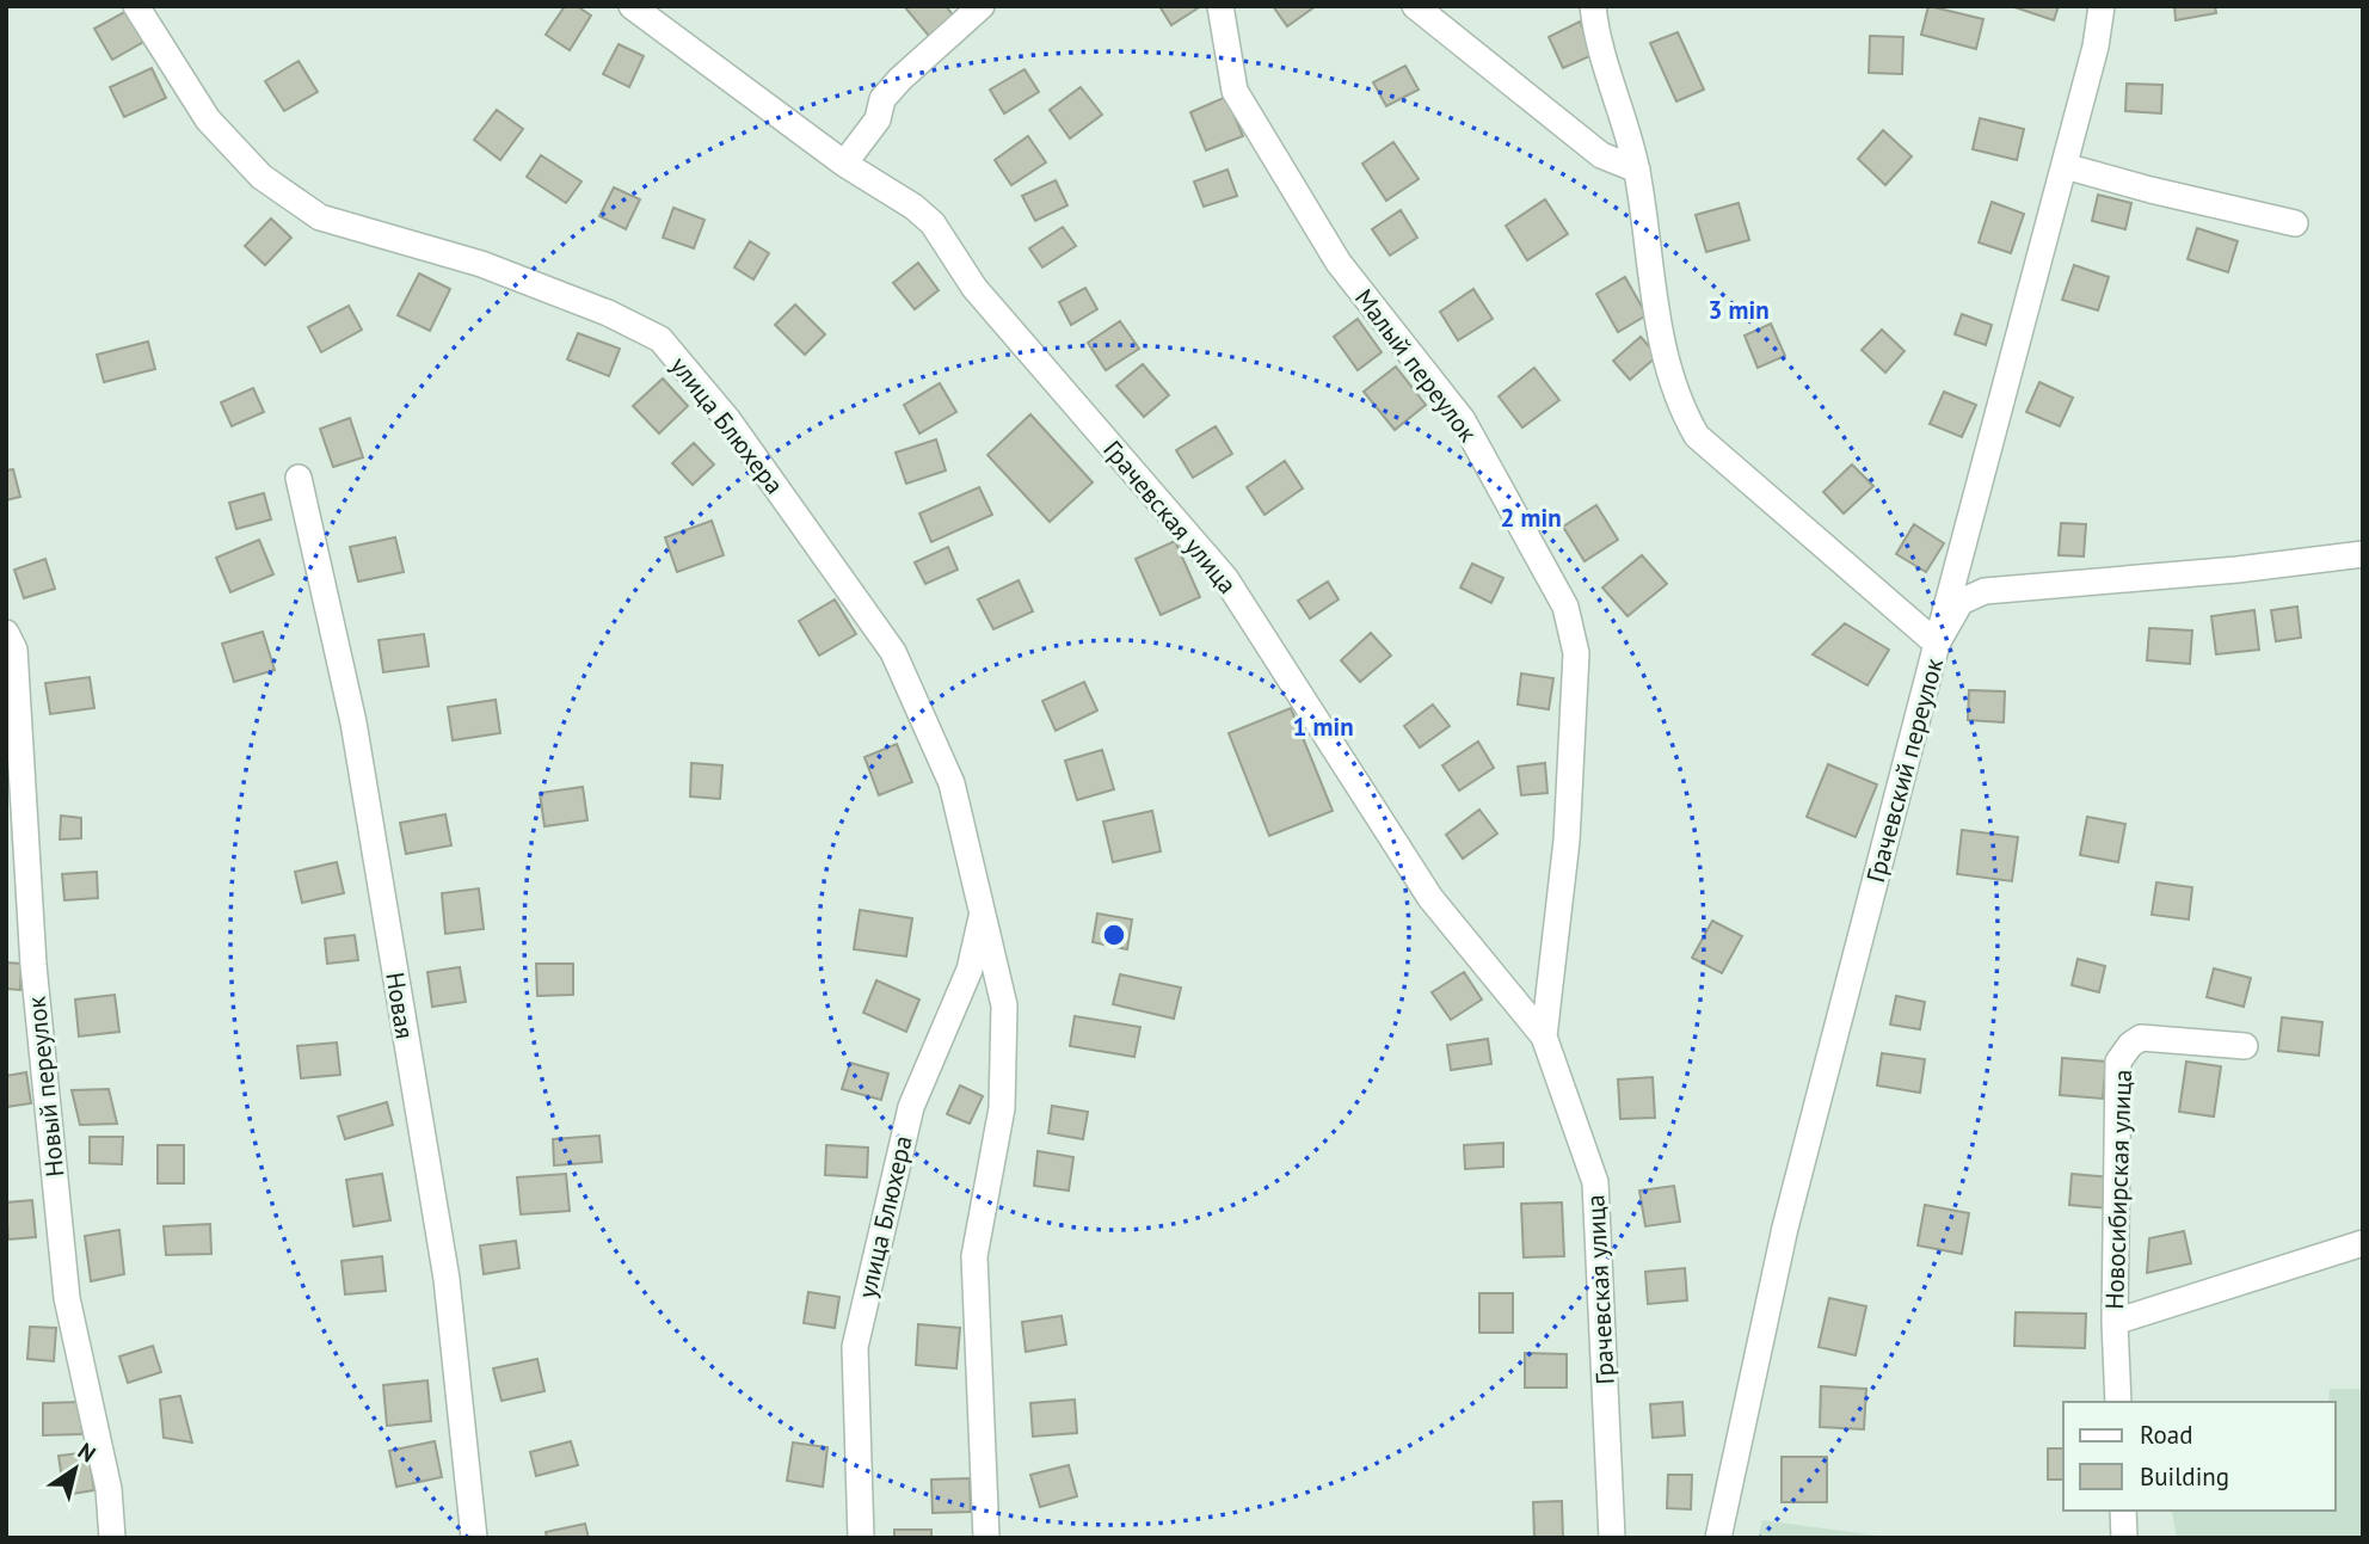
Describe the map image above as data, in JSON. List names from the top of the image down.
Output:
{
  "streets": {
    "street": [
      "Малый переулок",
      "улица Блюхера",
      "Грачевская улица",
      "Грачевский переулок",
      "Новая",
      "Новый переулок",
      "Новосибирская улица"
    ]
  },
  "crossings": [
    ["Малый переулок", "Грачевская улица"]
  ],
  "legend": ["Road", "Building"],
  "north": "top right",
  "rings": ["3 min", "2 min", "1 min"]
}
